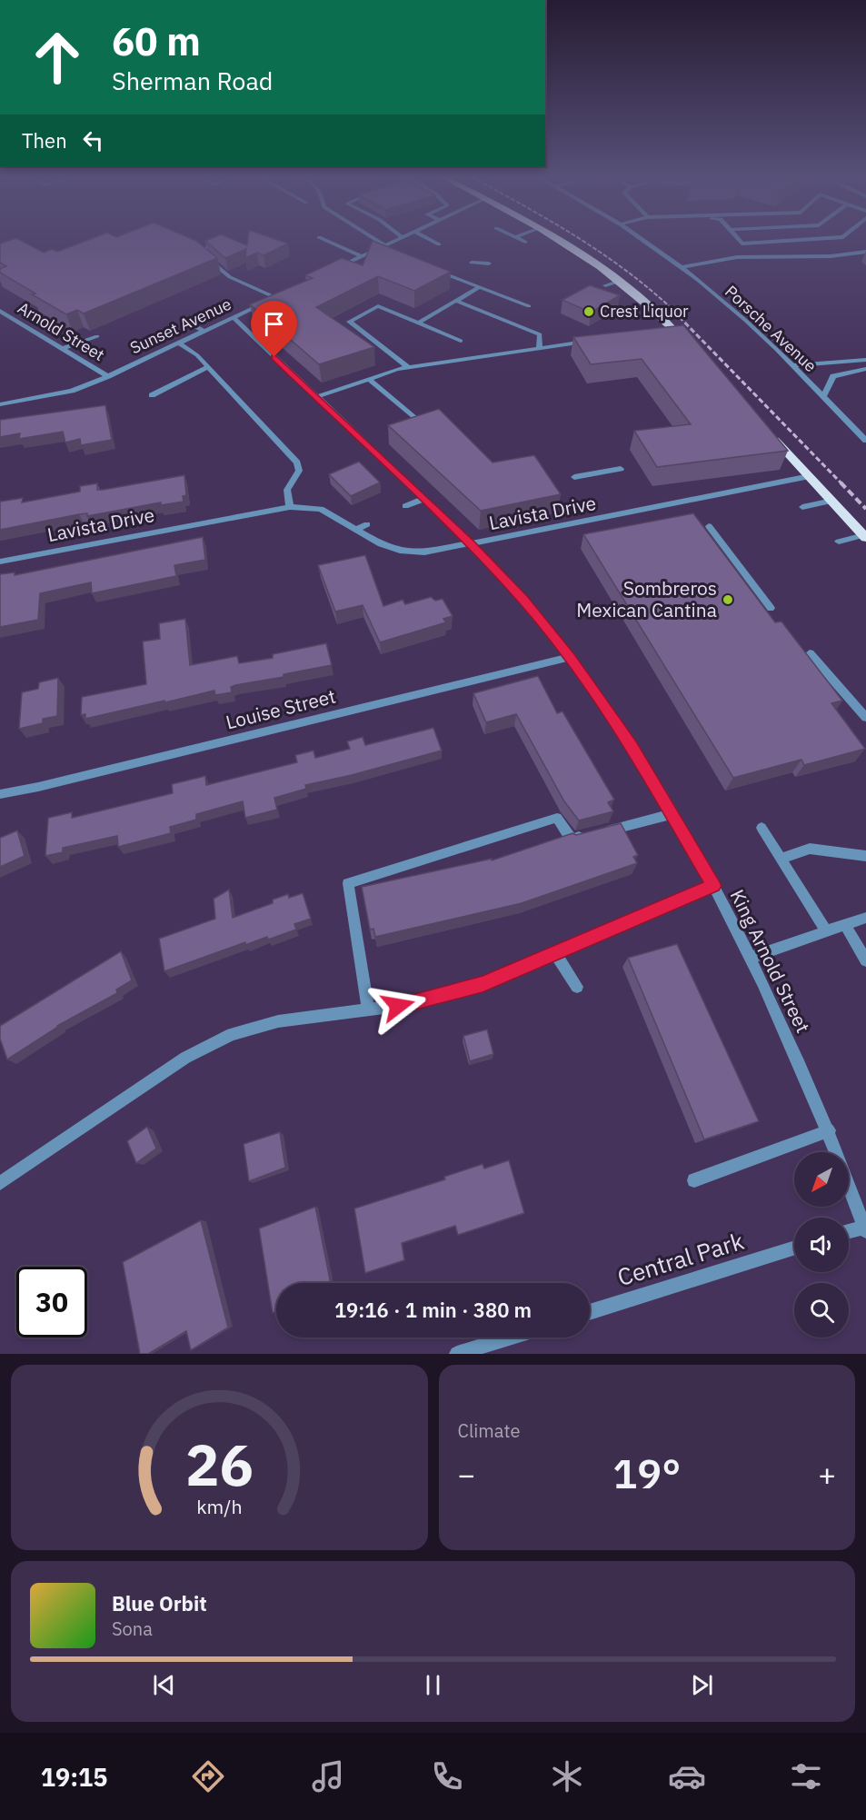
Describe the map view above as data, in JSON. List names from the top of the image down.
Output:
{
  "streets": {
    "street": [
      "Sunset Avenue",
      "Porsche Avenue",
      "Arnold Street",
      "Lavista Drive",
      "Louise Street",
      "King Arnold Street",
      "Central Park"
    ]
  },
  "crossings": [
    ["Sunset Avenue", "Arnold Street"],
    ["Sunset Avenue", "King Arnold Street"],
    ["Lavista Drive", "King Arnold Street"],
    ["Louise Street", "King Arnold Street"]
  ],
  "places": ["Crest Liquor", "Sombreros Mexican Cantina"],
  "north": "bottom left",
  "page": {
    "turn": ["60 m", "Sherman Road"],
    "then": "Then",
    "limit": "30",
    "trip": "19:16 · 1 min · 380 m",
    "tile": "Climate",
    "heat": ["−", "19°", "+"],
    "song": ["Blue Orbit", "Sona"],
    "tabs": "19:15",
    "gauge": ["26", "km/h"]
  }
}
